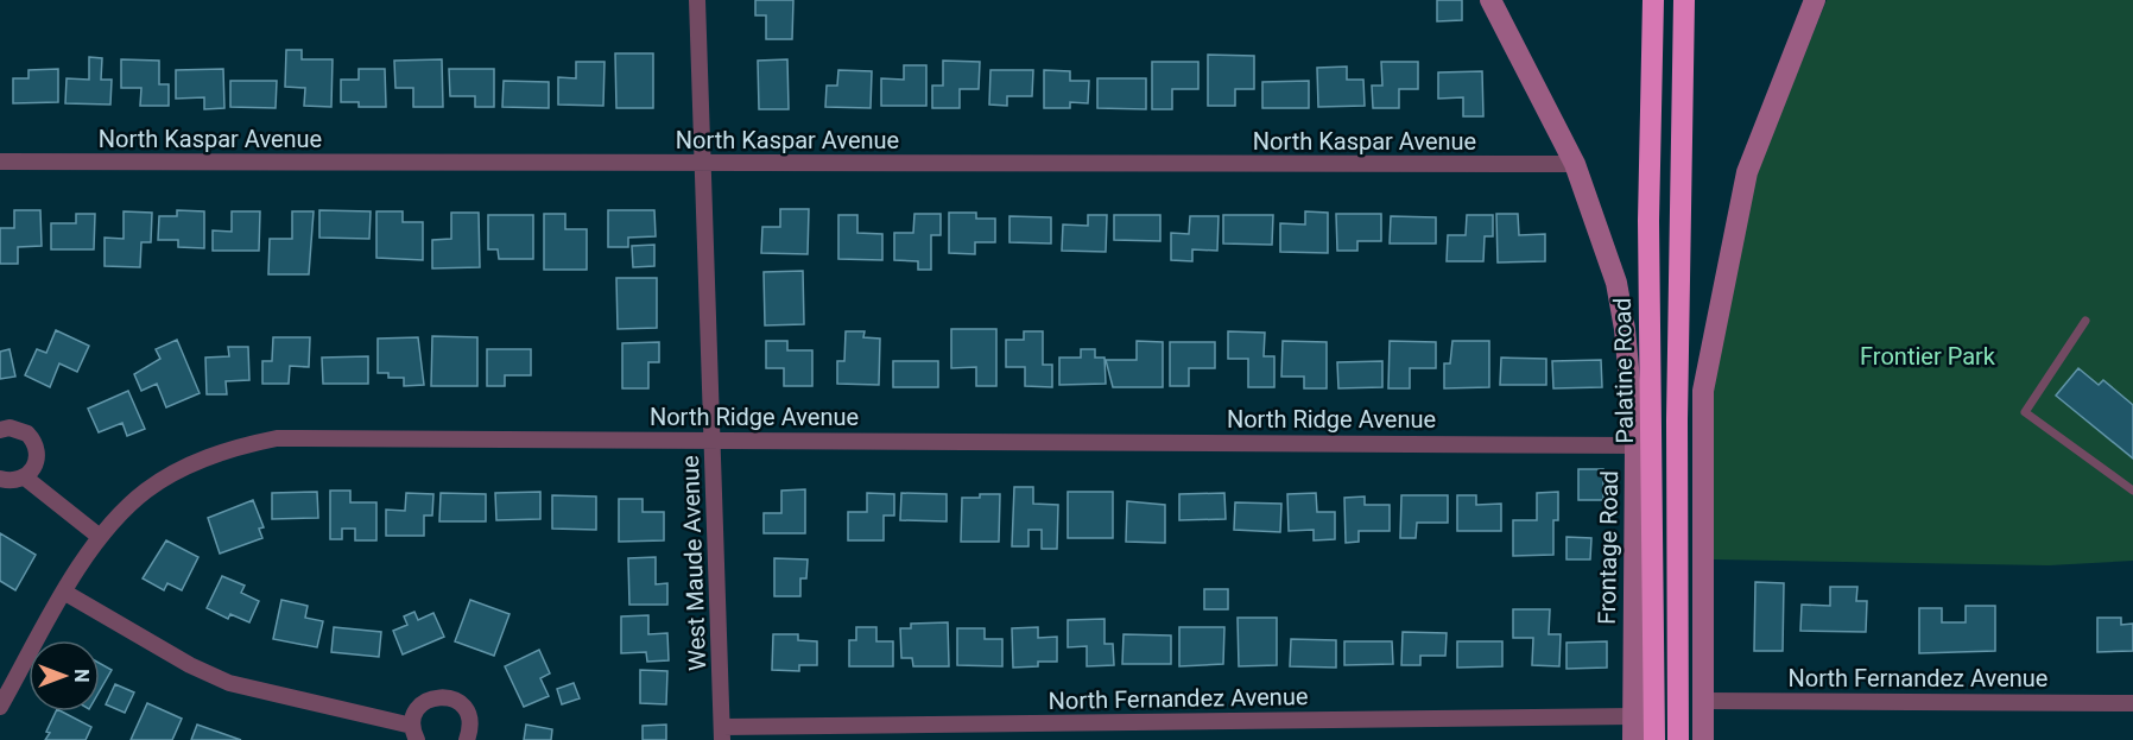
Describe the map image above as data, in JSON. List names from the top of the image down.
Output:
{
  "streets": {
    "highway": ["Palatine Road"],
    "street": [
      "North Kaspar Avenue",
      "North Ridge Avenue",
      "Frontage Road",
      "West Maude Avenue",
      "North Fernandez Avenue"
    ]
  },
  "crossings": [
    ["North Kaspar Avenue", "Frontage Road"],
    ["North Kaspar Avenue", "West Maude Avenue"],
    ["North Ridge Avenue", "Frontage Road"],
    ["North Ridge Avenue", "West Maude Avenue"],
    ["Frontage Road", "North Fernandez Avenue"],
    ["West Maude Avenue", "North Fernandez Avenue"]
  ],
  "parks": ["Frontier Park"],
  "north": "right"
}
